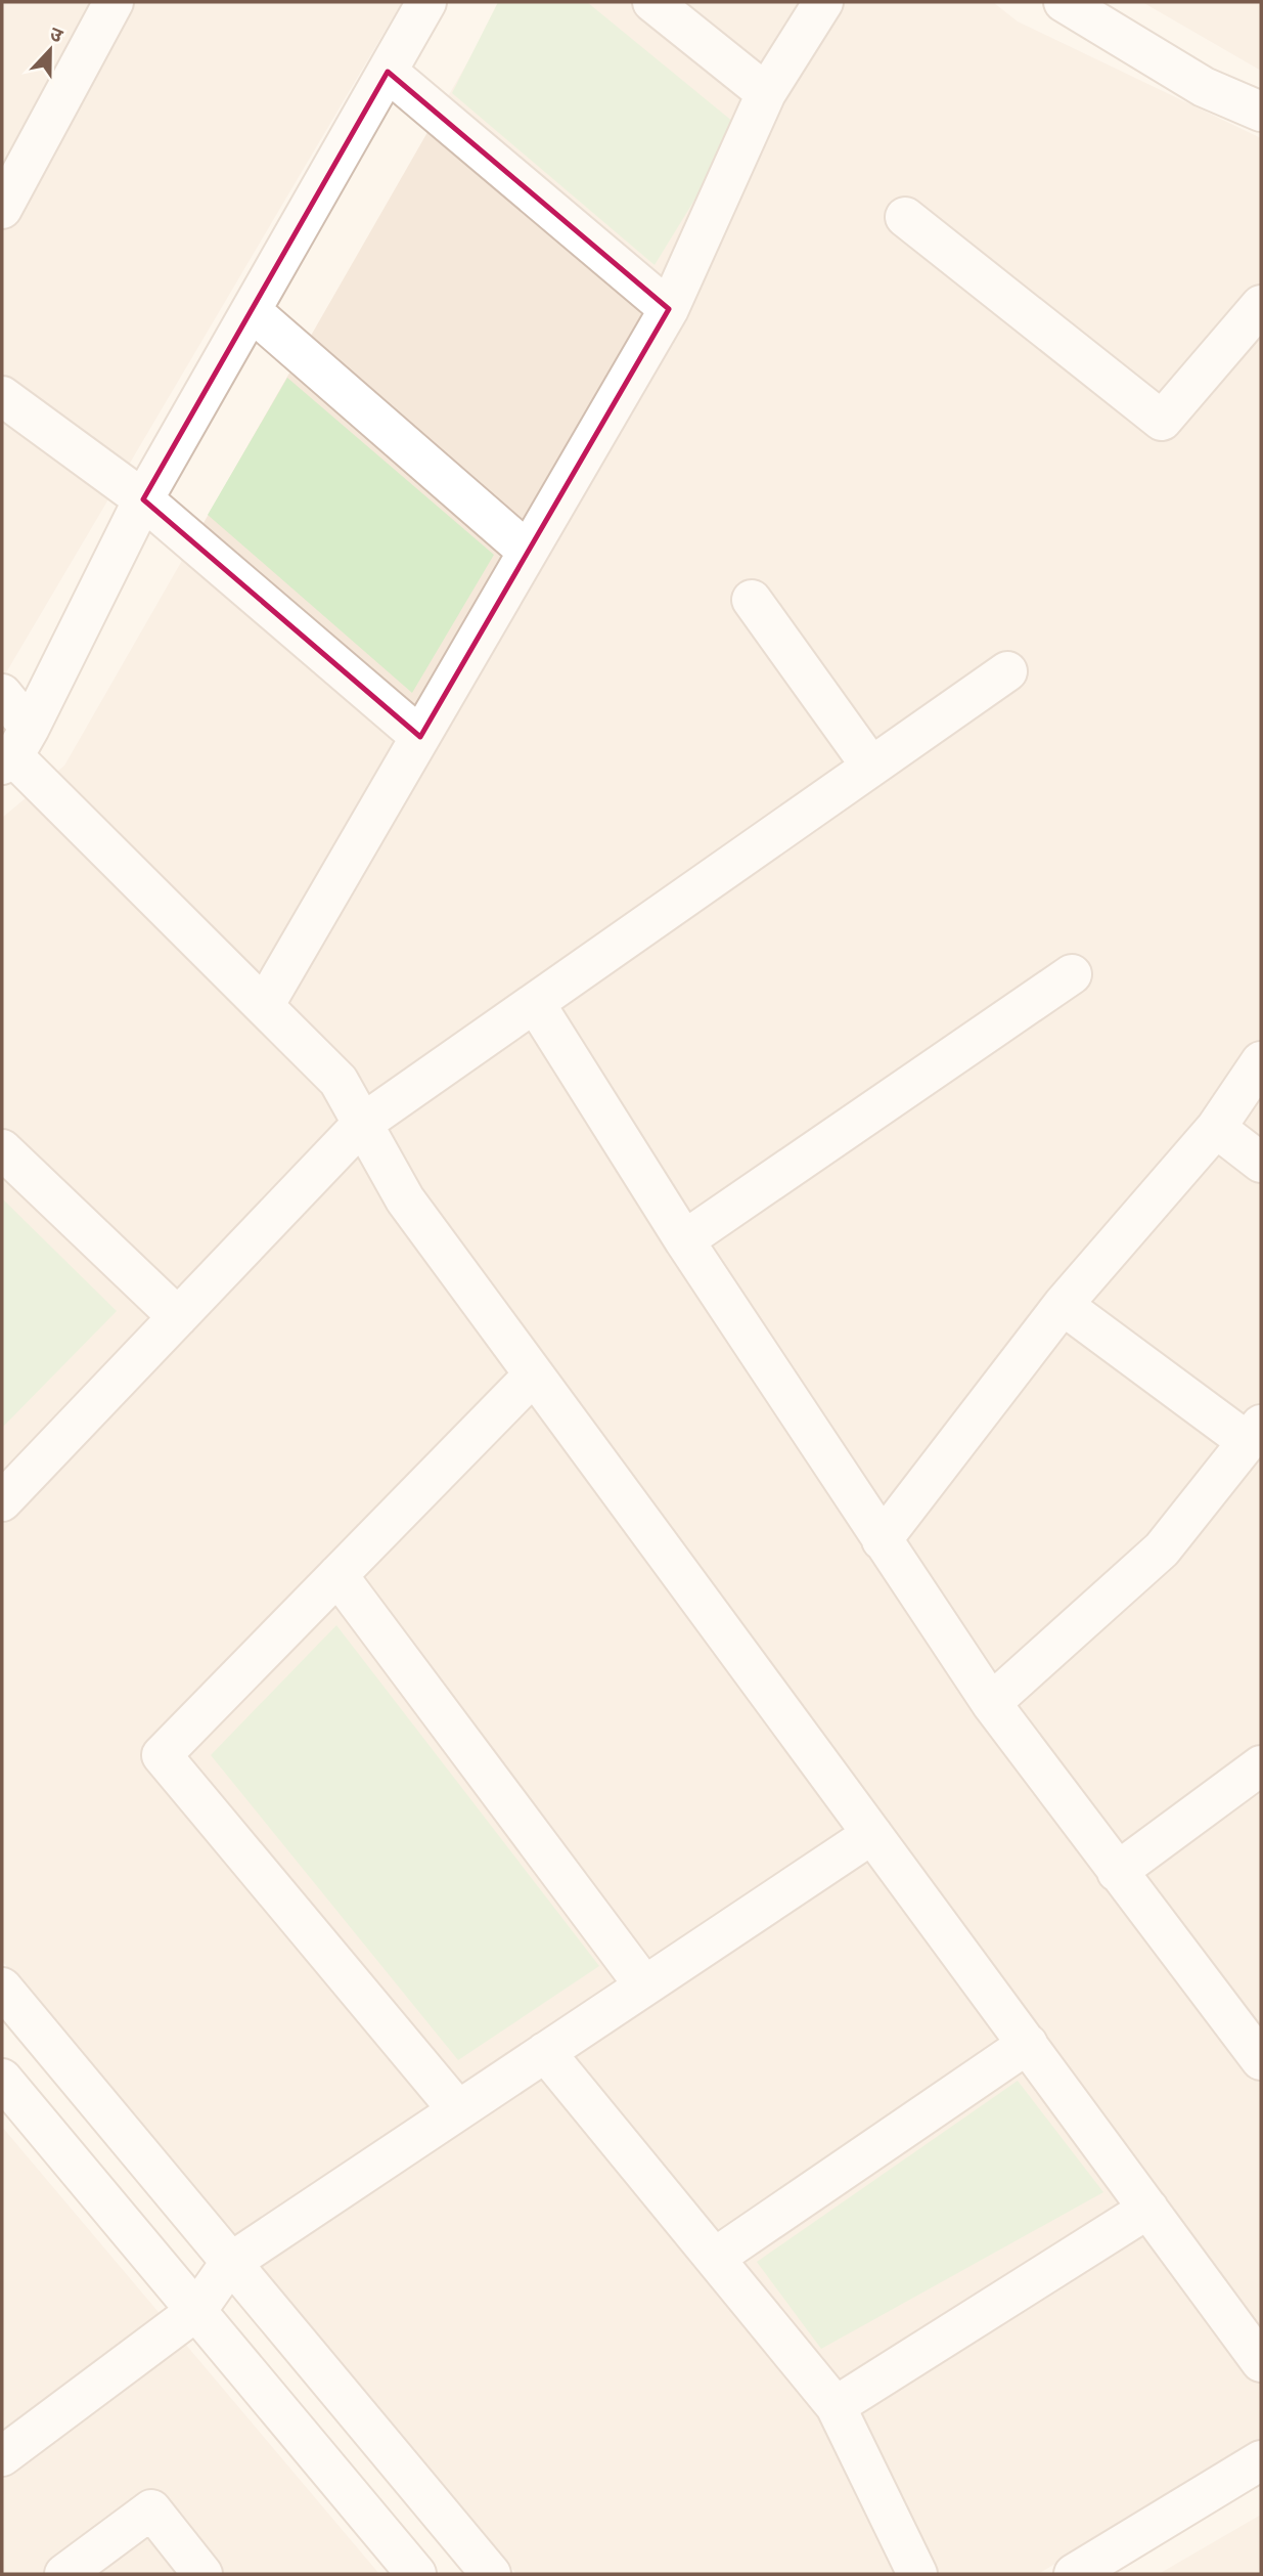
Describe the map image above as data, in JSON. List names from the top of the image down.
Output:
{
  "north": "top"
}
